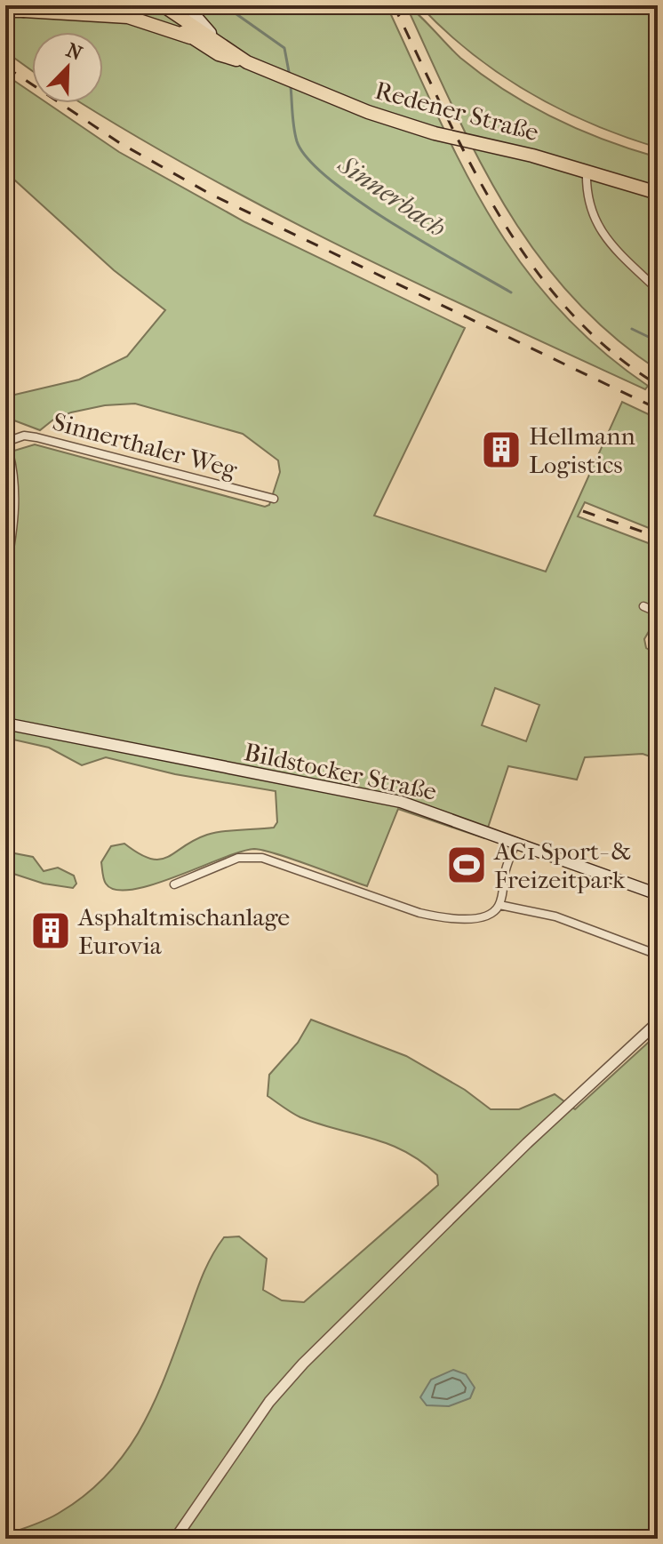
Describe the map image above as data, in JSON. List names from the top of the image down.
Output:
{
  "streets": {
    "main road": ["Redener Straße", "Bildstocker Straße"],
    "street": ["Sinnerthaler Weg"]
  },
  "water": ["Sinnerbach"],
  "places": {
    "building": ["Hellmann Logistics", "Asphaltmischanlage Eurovia"],
    "sports": ["AC1 Sport- & Freizeitpark"]
  },
  "north": "top right"
}
